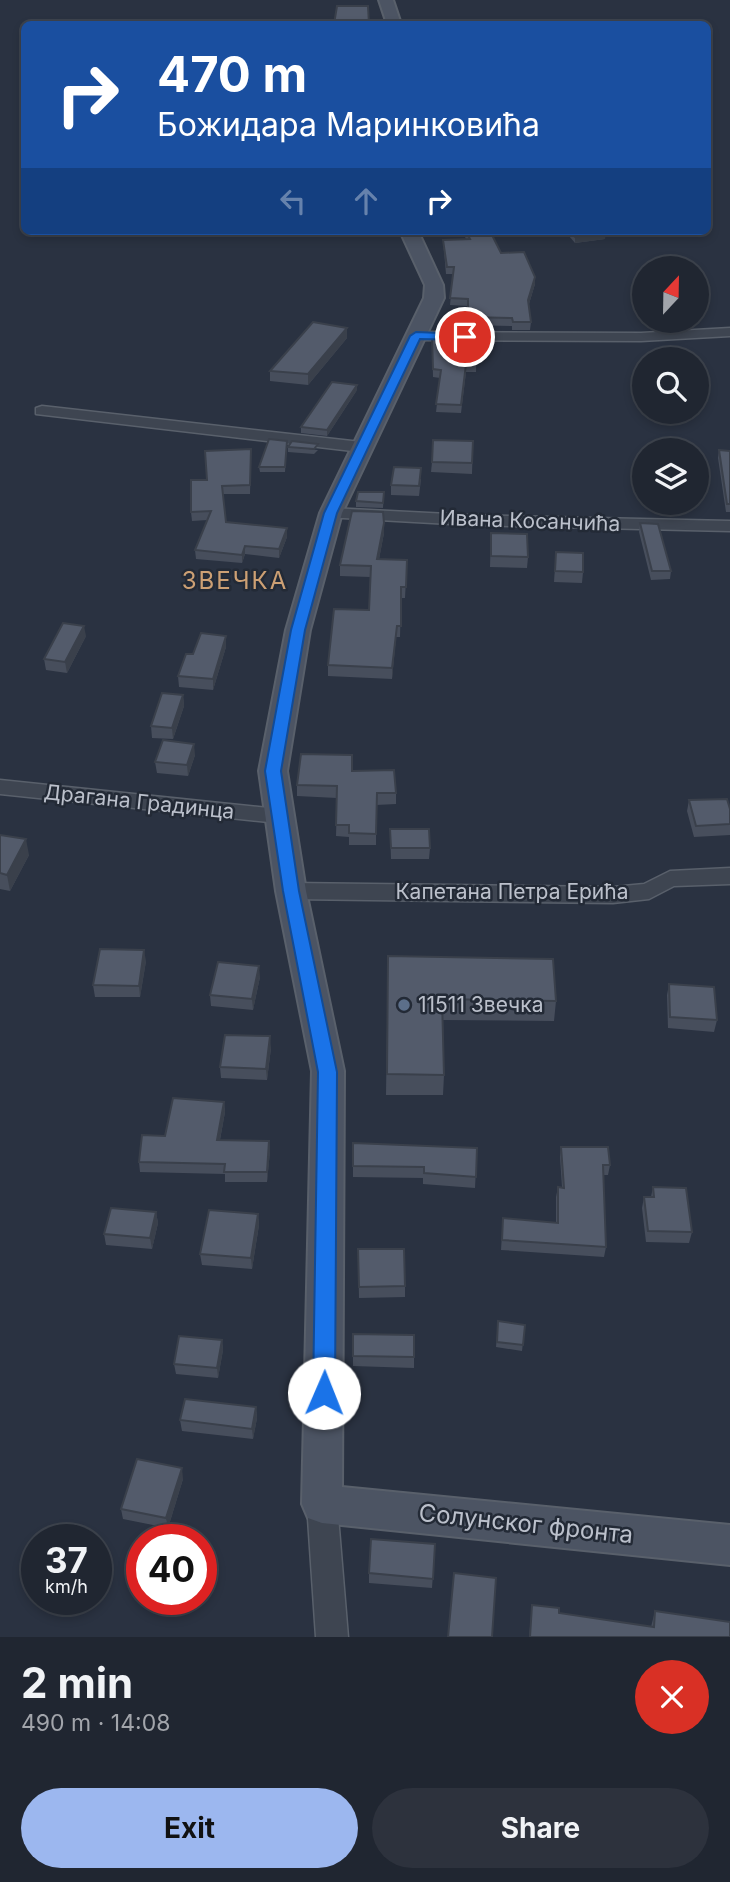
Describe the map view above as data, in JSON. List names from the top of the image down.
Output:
{
  "streets": {
    "street": [
      "Ивана Косанчића",
      "Драгана Градинца",
      "Капетана Петра Ерића",
      "Солунског фронта"
    ]
  },
  "districts": ["ЗВЕЧКА"],
  "places": ["11511 Звечка"],
  "north": "top",
  "page": {
    "turn": ["470 m", "Божидара Маринковића"],
    "speed": "37 km/h",
    "limit": "40",
    "heading": ["2 min", "490 m · 14:08"],
    "buttons": ["Exit", "Share"]
  }
}
